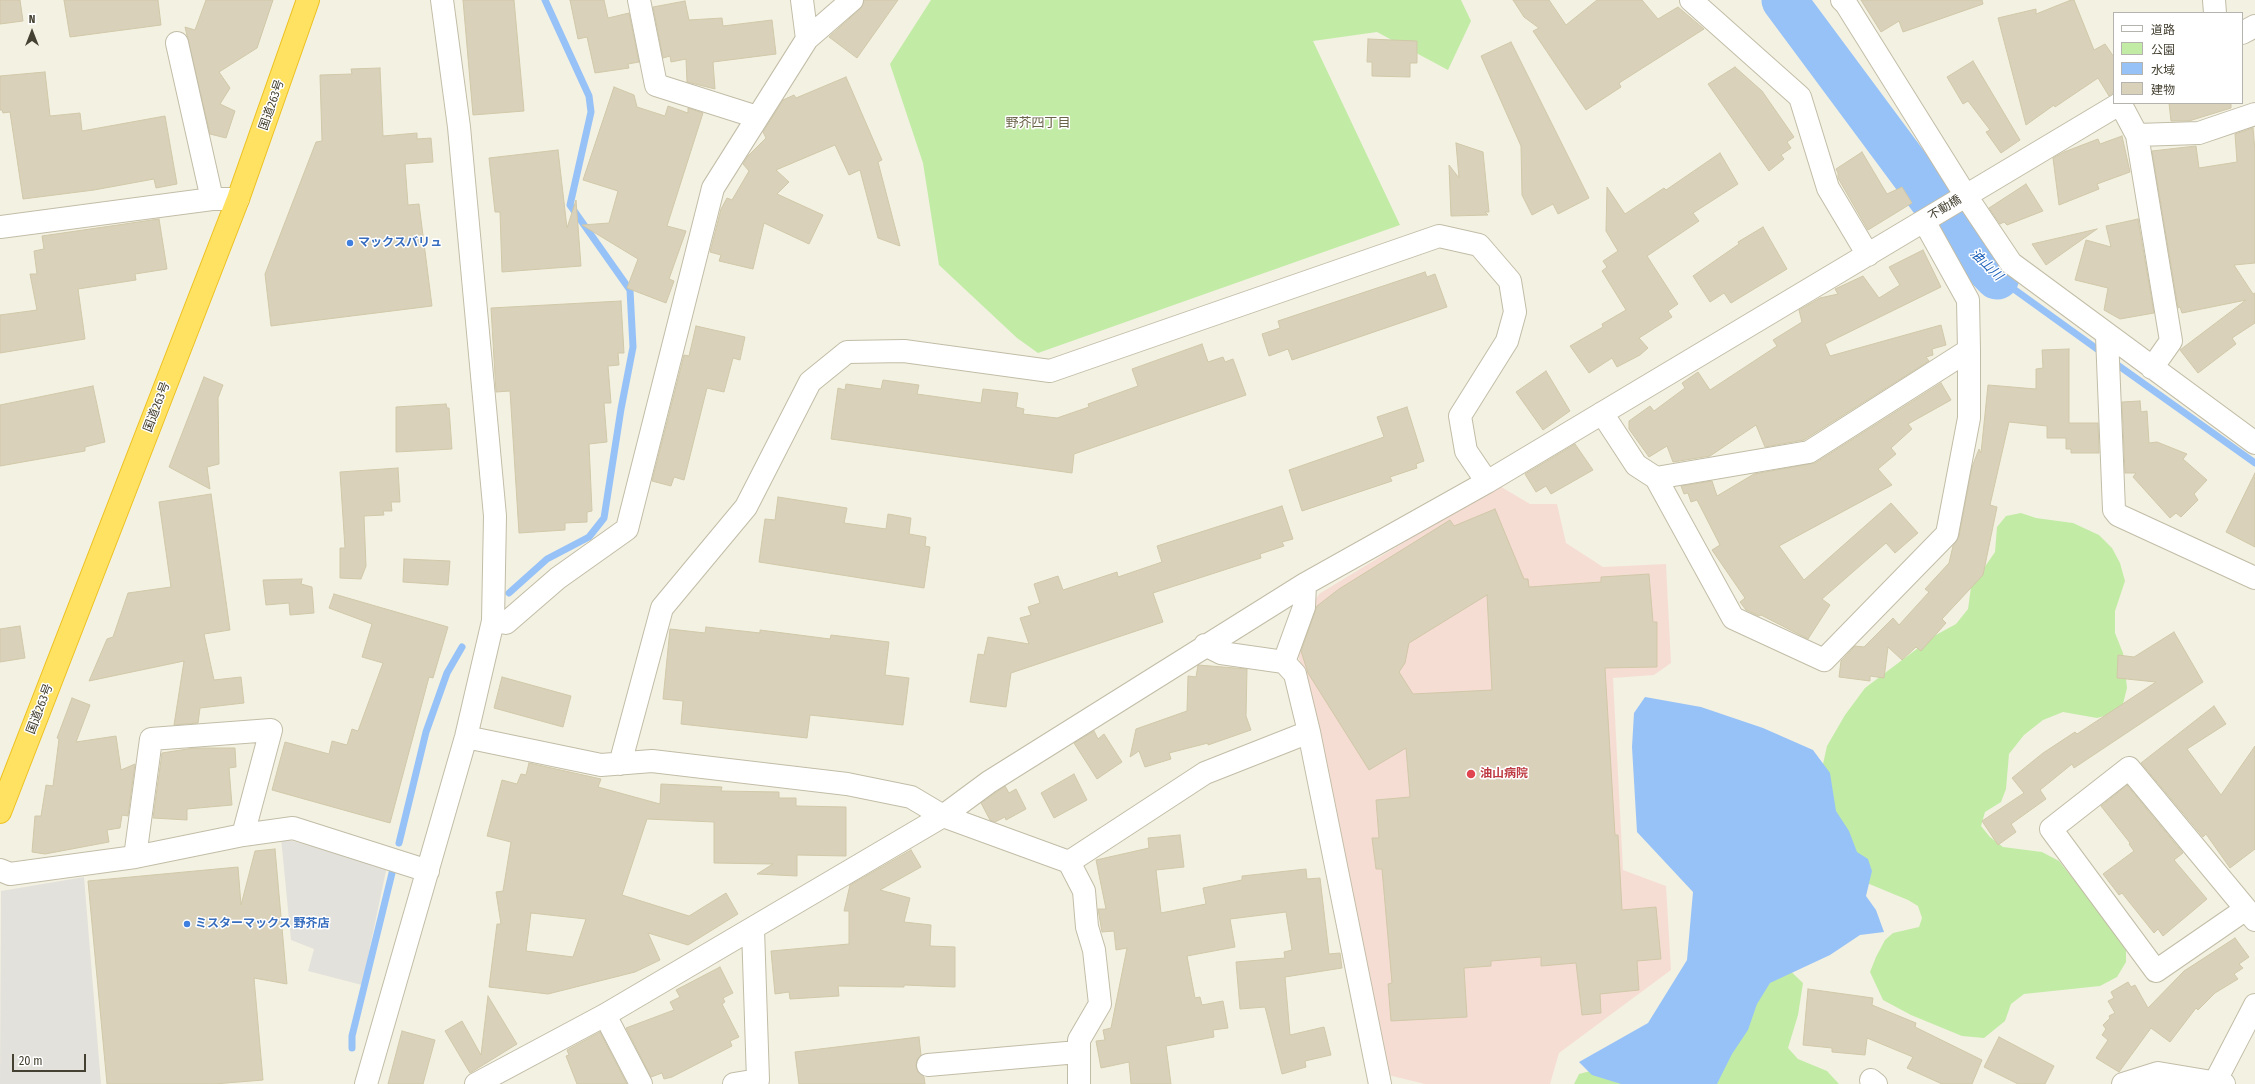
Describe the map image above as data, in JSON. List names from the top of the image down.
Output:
{
  "streets": {
    "highway": ["国道263号"],
    "street": ["不動橋"]
  },
  "districts": ["野芥四丁目"],
  "water": ["油山川"],
  "places": ["マックスバリュ", "油山病院", "ミスターマックス 野芥店"],
  "legend": [
    "道路",
    "公園",
    "水域",
    "建物"
  ],
  "scale_bar": "20 m",
  "north": "top"
}
